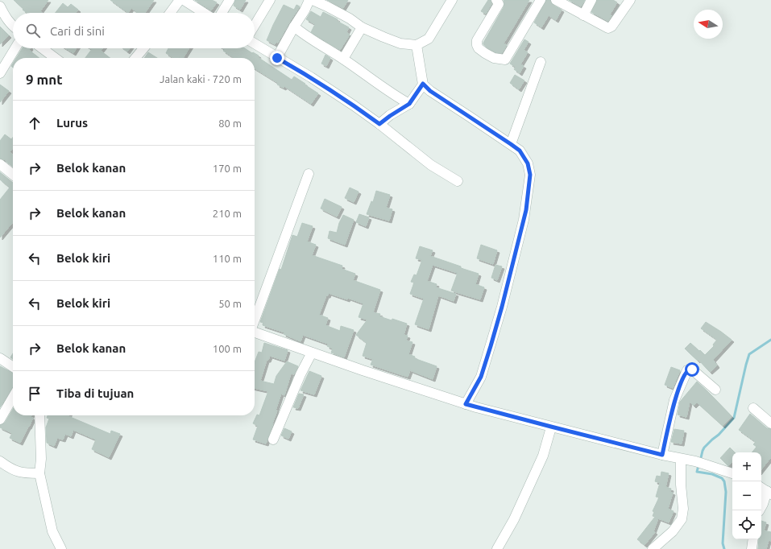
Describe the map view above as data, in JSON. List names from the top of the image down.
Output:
{
  "north": "left",
  "page": {
    "search": "Cari di sini",
    "heading": ["9 mnt", "Jalan kaki · 720 m"],
    "list": [
      ["Lurus", "80 m"],
      ["Belok kanan", "170 m"],
      ["Belok kanan", "210 m"],
      ["Belok kiri", "110 m"],
      ["Belok kiri", "50 m"],
      ["Belok kanan", "100 m"],
      "Tiba di tujuan"
    ],
    "map_buttons": ["+", "−"]
  }
}
